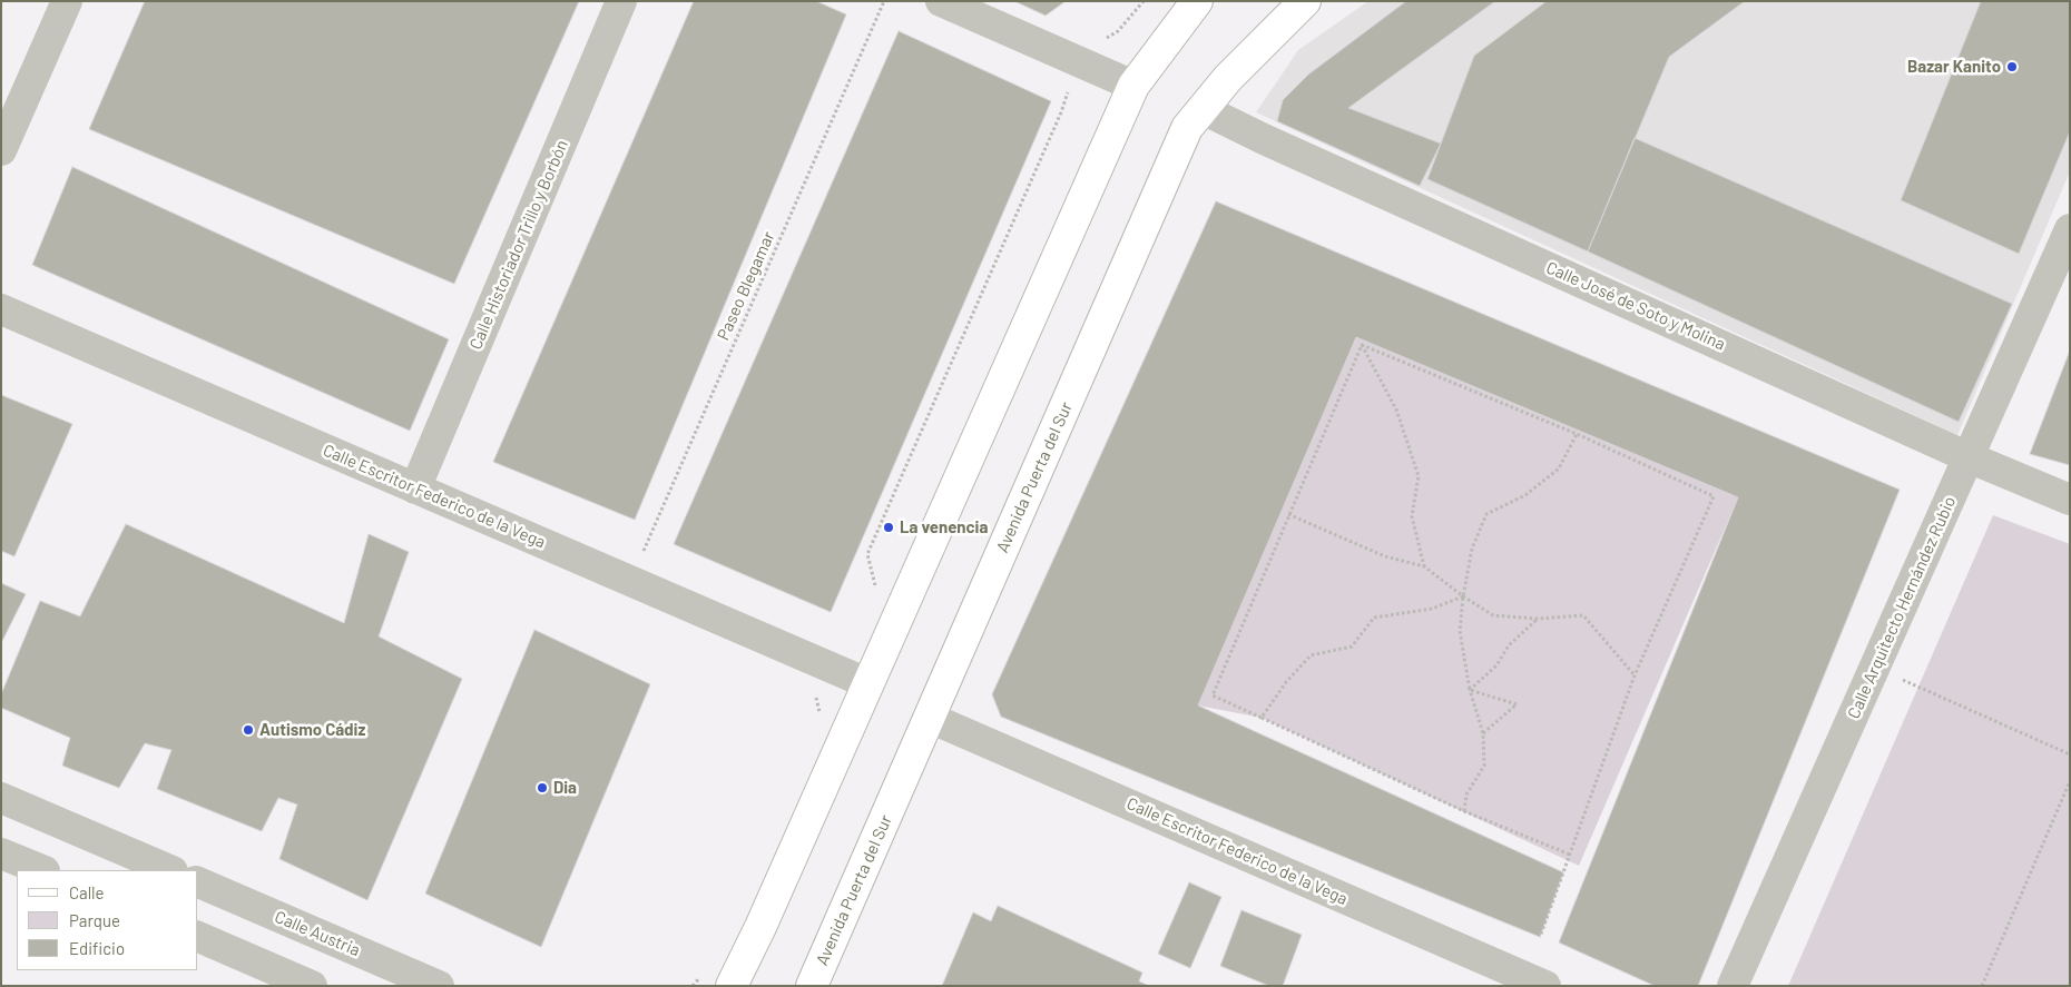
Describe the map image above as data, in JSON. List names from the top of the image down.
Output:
{
  "streets": {
    "main road": ["Avenida Puerta del Sur"],
    "street": [
      "Calle Historiador Trillo y Borbón",
      "Calle José de Soto y Molina",
      "Calle Escritor Federico de la Vega",
      "Calle Arquitecto Hernández Rubio",
      "Calle Austria"
    ],
    "path": ["Paseo Blegamar"]
  },
  "crossings": [
    ["Calle Historiador Trillo y Borbón", "Calle Escritor Federico de la Vega"],
    ["Paseo Blegamar", "Calle Escritor Federico de la Vega"],
    ["Calle José de Soto y Molina", "Avenida Puerta del Sur"],
    ["Calle José de Soto y Molina", "Calle Arquitecto Hernández Rubio"],
    ["Avenida Puerta del Sur", "Calle Escritor Federico de la Vega"]
  ],
  "places": [
    "Bazar Kanito",
    "La venencia",
    "Autismo Cádiz",
    "Dia"
  ],
  "legend": ["Calle", "Parque", "Edificio"]
}
